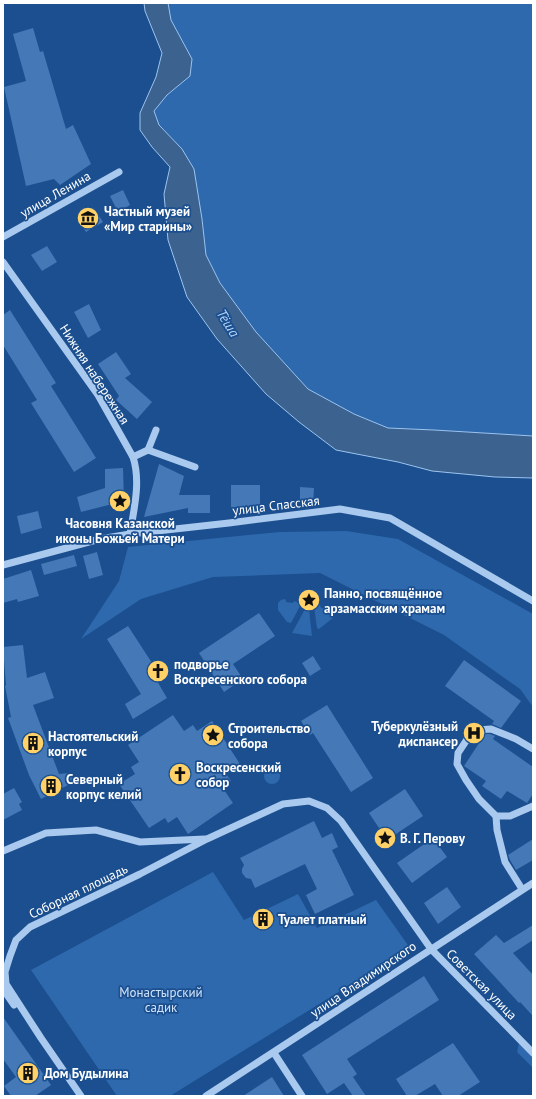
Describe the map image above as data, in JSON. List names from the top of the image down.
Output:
{
  "streets": {
    "street": [
      "улица Ленина",
      "Нижняя набережная",
      "улица Спасская",
      "Соборная площадь",
      "улица Владимирского",
      "Советская улица"
    ]
  },
  "crossings": [
    ["Нижняя набережная", "улица Спасская"],
    ["Соборная площадь", "улица Владимирского"],
    ["Соборная площадь", "Советская улица"],
    ["улица Владимирского", "Советская улица"]
  ],
  "water": ["Тёша"],
  "parks": ["Монастырский садик"],
  "places": {
    "museum": ["Частный музей «Мир старины»"],
    "place": [
      "Часовня Казанской иконы Божьей Матери",
      "Панно, посвящённое арзамасским храмам",
      "Строительство собора",
      "В. Г. Перову"
    ],
    "church": ["подворье Воскресенского собора", "Воскресенский собор"],
    "hospital": ["Туберкулёзный диспансер"],
    "building": [
      "Настоятельский корпус",
      "Северный корпус келий",
      "Туалет платный",
      "Дом Будылина"
    ]
  }
}
